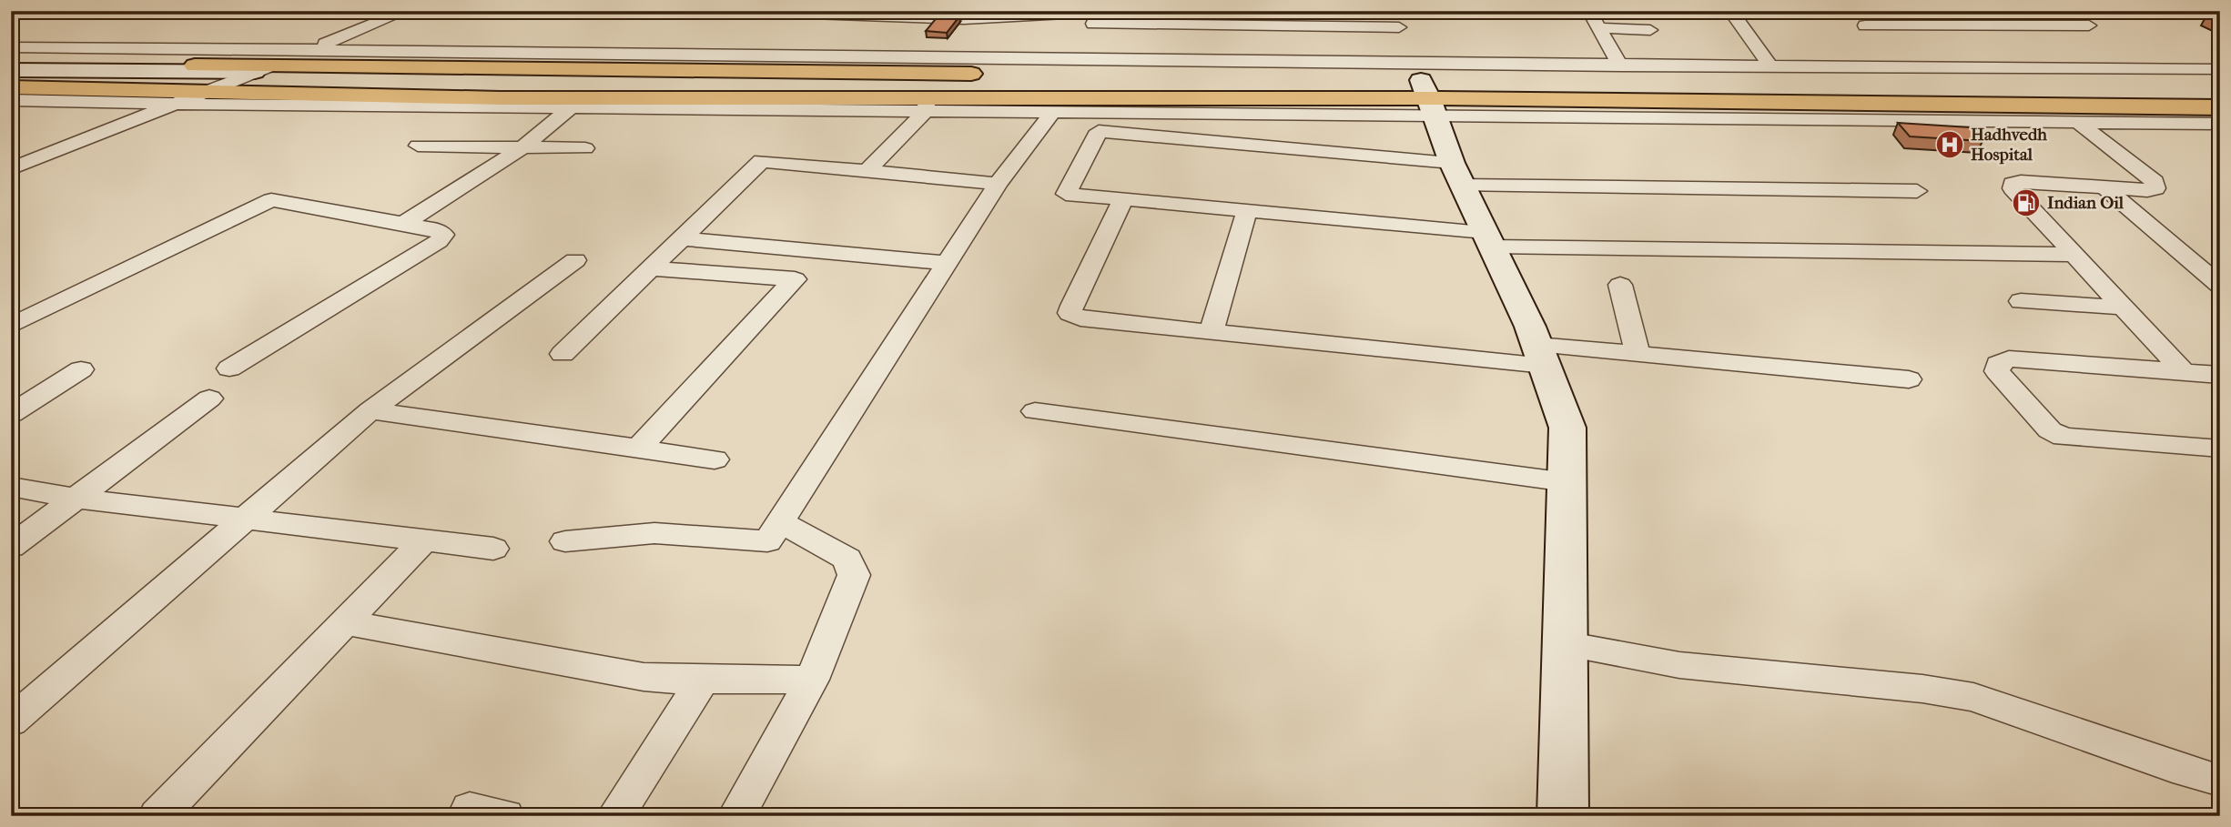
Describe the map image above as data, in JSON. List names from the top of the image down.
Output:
{
  "places": {
    "hospital": ["Hadhvedh Hospital"],
    "fuel station": ["Indian Oil"]
  }
}
